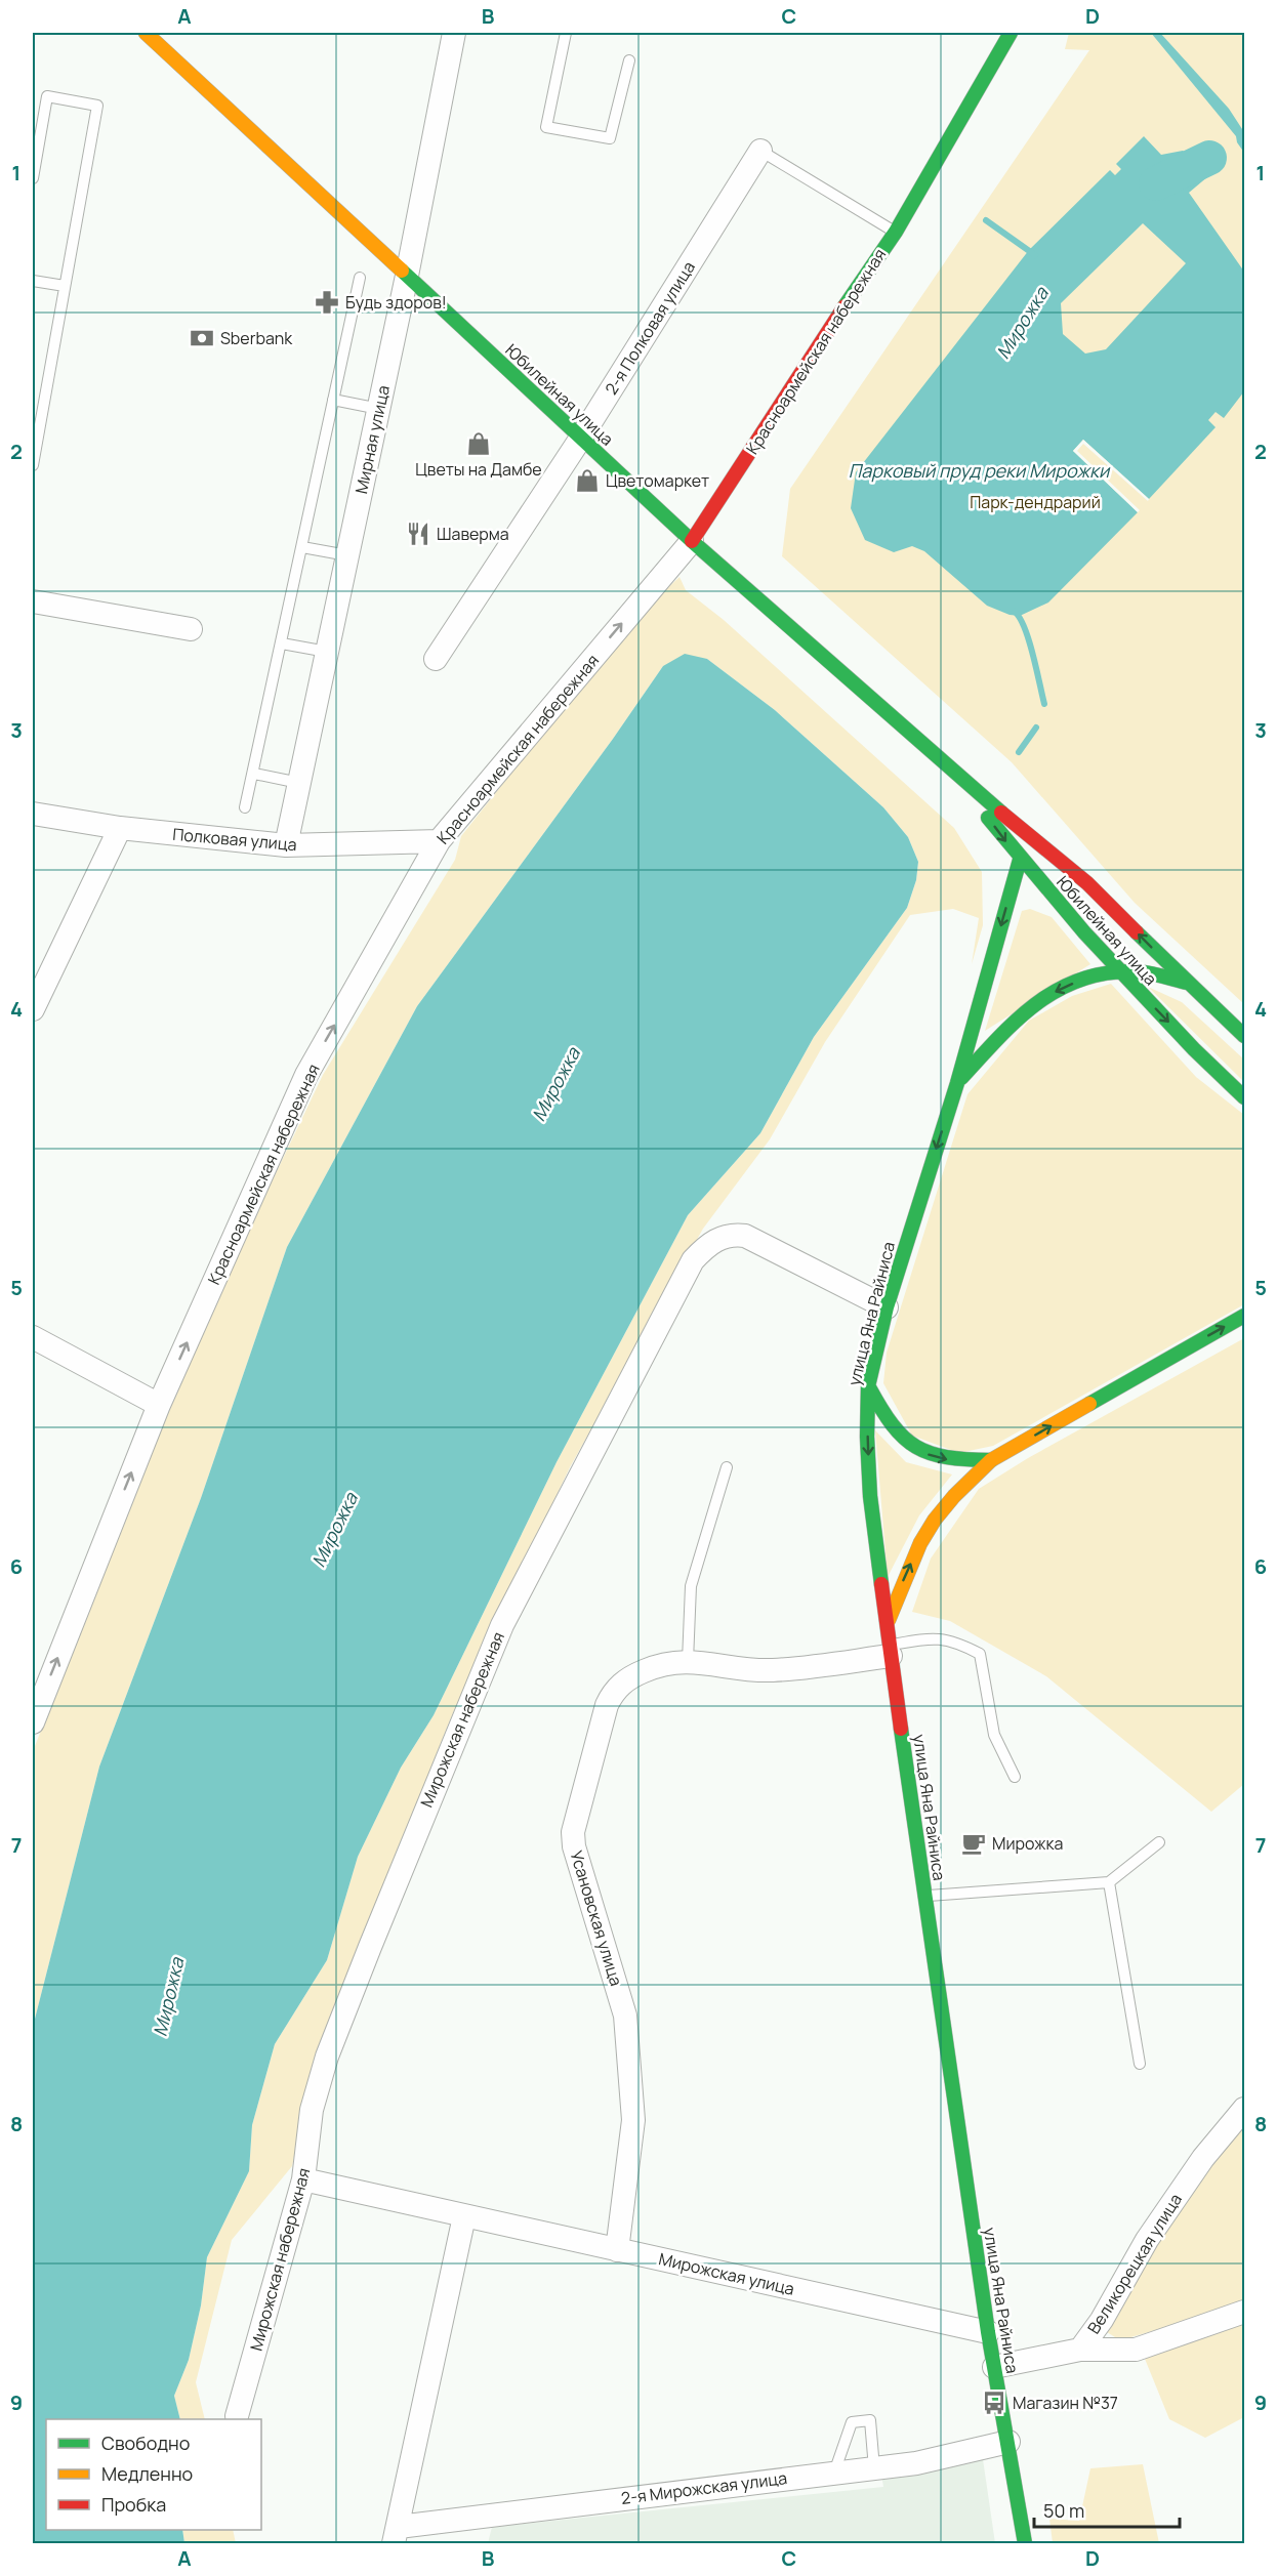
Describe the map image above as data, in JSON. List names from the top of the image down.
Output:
{
  "streets": {
    "street": [
      "2-я Полковая улица",
      "Красноармейская набережная",
      "Юбилейная улица",
      "Мирная улица",
      "Полковая улица",
      "улица Яна Райниса",
      "Мирожская набережная",
      "Усановская улица",
      "Великорецкая улица",
      "Мирожская улица",
      "2-я Мирожская улица"
    ]
  },
  "crossings": [
    ["2-я Полковая улица", "Юбилейная улица"],
    ["Красноармейская набережная", "Юбилейная улица"],
    ["Красноармейская набережная", "Полковая улица"],
    ["Юбилейная улица", "Мирная улица"],
    ["Юбилейная улица", "улица Яна Райниса"],
    ["Мирная улица", "Полковая улица"],
    ["улица Яна Райниса", "Мирожская набережная"],
    ["улица Яна Райниса", "Усановская улица"],
    ["улица Яна Райниса", "Великорецкая улица"],
    ["улица Яна Райниса", "Мирожская улица"],
    ["улица Яна Райниса", "2-я Мирожская улица"],
    ["Мирожская набережная", "Мирожская улица"],
    ["Усановская улица", "Мирожская улица"]
  ],
  "one_way": ["Красноармейская набережная", "улица Яна Райниса"],
  "water": ["Мирожка", "Парковый пруд реки Мирожки"],
  "parks": ["Парк-дендрарий"],
  "places": {
    "pharmacy": ["Будь здоров!"],
    "bank": ["Sberbank"],
    "shop": ["Цветы на Дамбе", "Цветомаркет"],
    "restaurant": ["Шаверма"],
    "cafe": ["Мирожка"],
    "bus stop": ["Магазин №37"]
  },
  "legend": ["Свободно", "Медленно", "Пробка"],
  "scale_bar": "50 m",
  "grid": {
    "columns": [
      "A",
      "B",
      "C",
      "D"
    ],
    "rows": [
      "1",
      "2",
      "3",
      "4",
      "5",
      "6",
      "7",
      "8",
      "9"
    ]
  }
}
